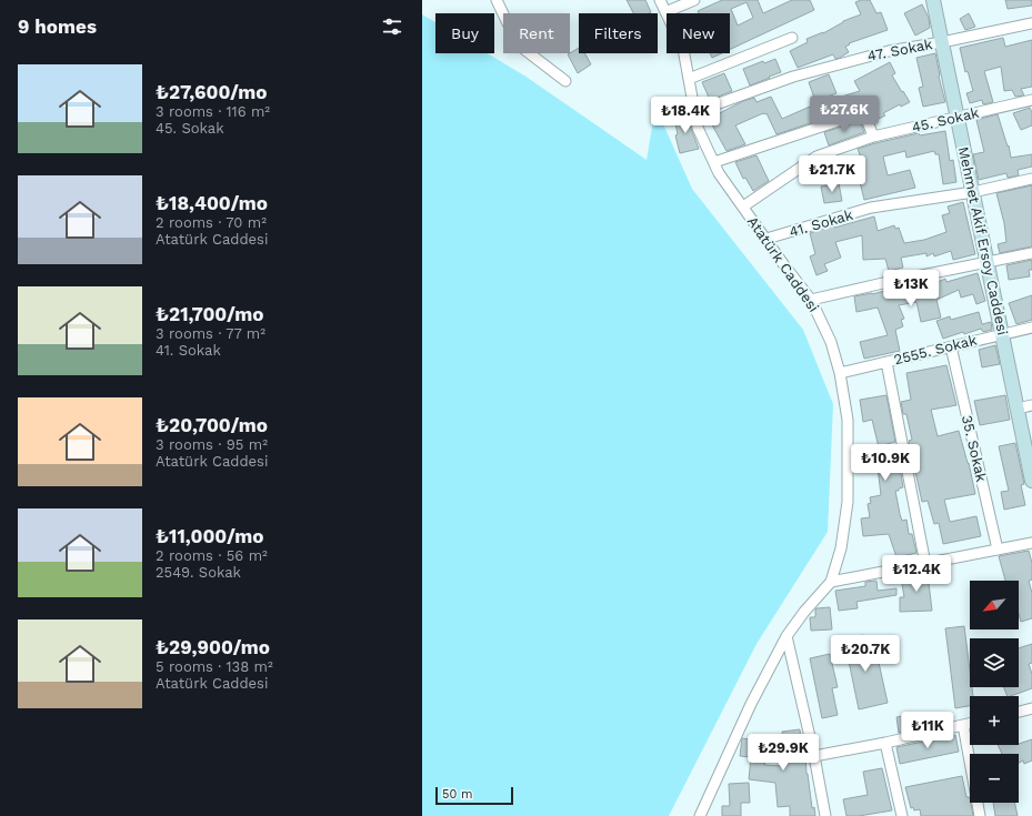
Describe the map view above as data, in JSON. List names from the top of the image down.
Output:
{
  "streets": {
    "street": [
      "47. Sokak",
      "45. Sokak",
      "41. Sokak",
      "Mehmet Akif Ersoy Caddesi",
      "Atatürk Caddesi",
      "2555. Sokak",
      "35. Sokak"
    ]
  },
  "crossings": [
    ["47. Sokak", "Mehmet Akif Ersoy Caddesi"],
    ["47. Sokak", "Atatürk Caddesi"],
    ["45. Sokak", "Mehmet Akif Ersoy Caddesi"],
    ["45. Sokak", "Atatürk Caddesi"],
    ["41. Sokak", "Mehmet Akif Ersoy Caddesi"],
    ["41. Sokak", "Atatürk Caddesi"],
    ["Mehmet Akif Ersoy Caddesi", "2555. Sokak"],
    ["Atatürk Caddesi", "2555. Sokak"],
    ["2555. Sokak", "35. Sokak"]
  ],
  "scale_bar": "50 m",
  "north": "bottom left",
  "page": {
    "heading": "9 homes",
    "chip": [
      "Buy",
      "Rent",
      "Filters",
      "New"
    ],
    "list": [
      {
        "name": "₺27,600/mo",
        "note": "3 rooms · 116 m² · 45. Sokak"
      },
      {
        "name": "₺18,400/mo",
        "note": "2 rooms · 70 m² · Atatürk Caddesi"
      },
      {
        "name": "₺21,700/mo",
        "note": "3 rooms · 77 m² · 41. Sokak"
      },
      {
        "name": "₺20,700/mo",
        "note": "3 rooms · 95 m² · Atatürk Caddesi"
      },
      {
        "name": "₺11,000/mo",
        "note": "2 rooms · 56 m² · 2549. Sokak"
      },
      {
        "name": "₺29,900/mo",
        "note": "5 rooms · 138 m² · Atatürk Caddesi"
      }
    ],
    "price": [
      "₺27.6K",
      "₺18.4K",
      "₺21.7K",
      "₺13K",
      "₺10.9K",
      "₺12.4K",
      "₺20.7K",
      "₺11K",
      "₺29.9K"
    ],
    "map_buttons": ["+", "−"],
    "scale": "50 m"
  }
}
